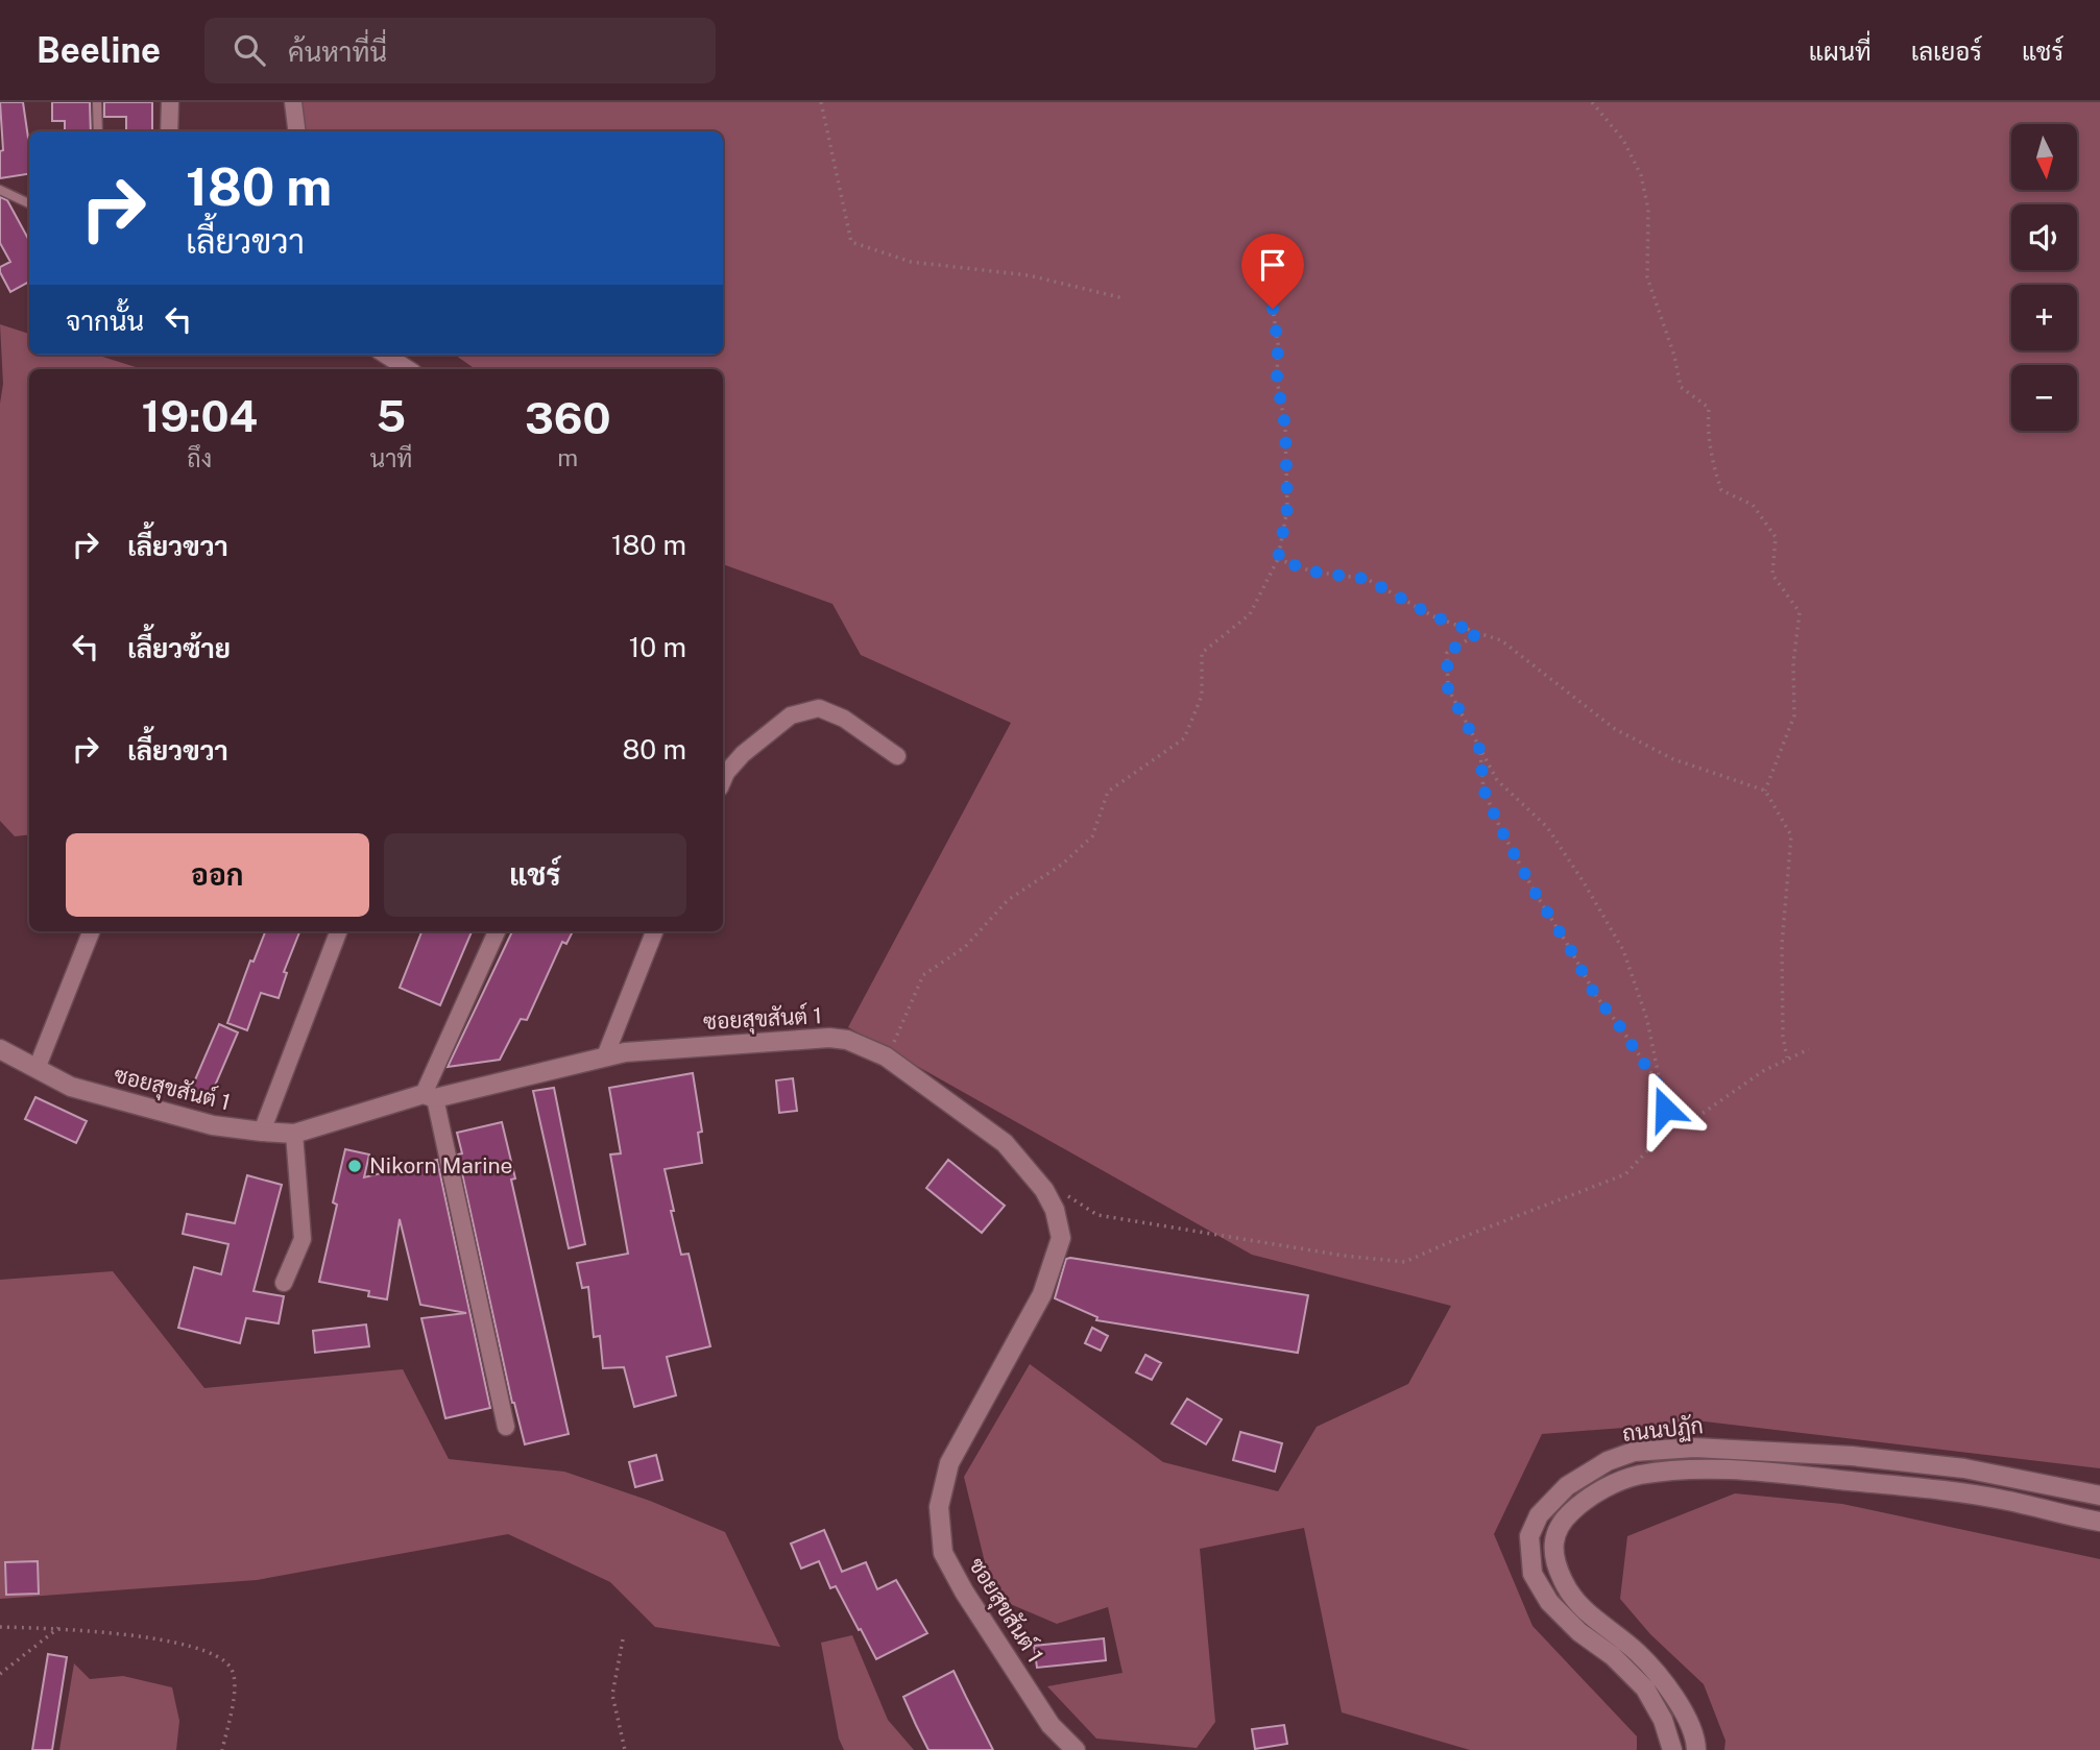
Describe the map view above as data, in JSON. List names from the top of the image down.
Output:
{
  "streets": {
    "street": ["ซอยสุขสันต์ 1", "ถนนปฏัก"]
  },
  "places": ["Nikorn Marine"],
  "north": "bottom",
  "page": {
    "header": "Beeline",
    "search": "ค้นหาที่นี่",
    "nav": ["แผนที่", "เลเยอร์", "แชร์"],
    "map_buttons": ["+", "−"],
    "turn": ["180 m", "เลี้ยวขวา"],
    "then": "จากนั้น",
    "eta": [
      "19:04",
      "ถึง",
      "5",
      "นาที",
      "360",
      "m"
    ],
    "list": [
      {
        "name": "เลี้ยวขวา",
        "value": "180 m"
      },
      {
        "name": "เลี้ยวซ้าย",
        "value": "10 m"
      },
      {
        "name": "เลี้ยวขวา",
        "value": "80 m"
      }
    ],
    "buttons": ["ออก", "แชร์"]
  }
}
